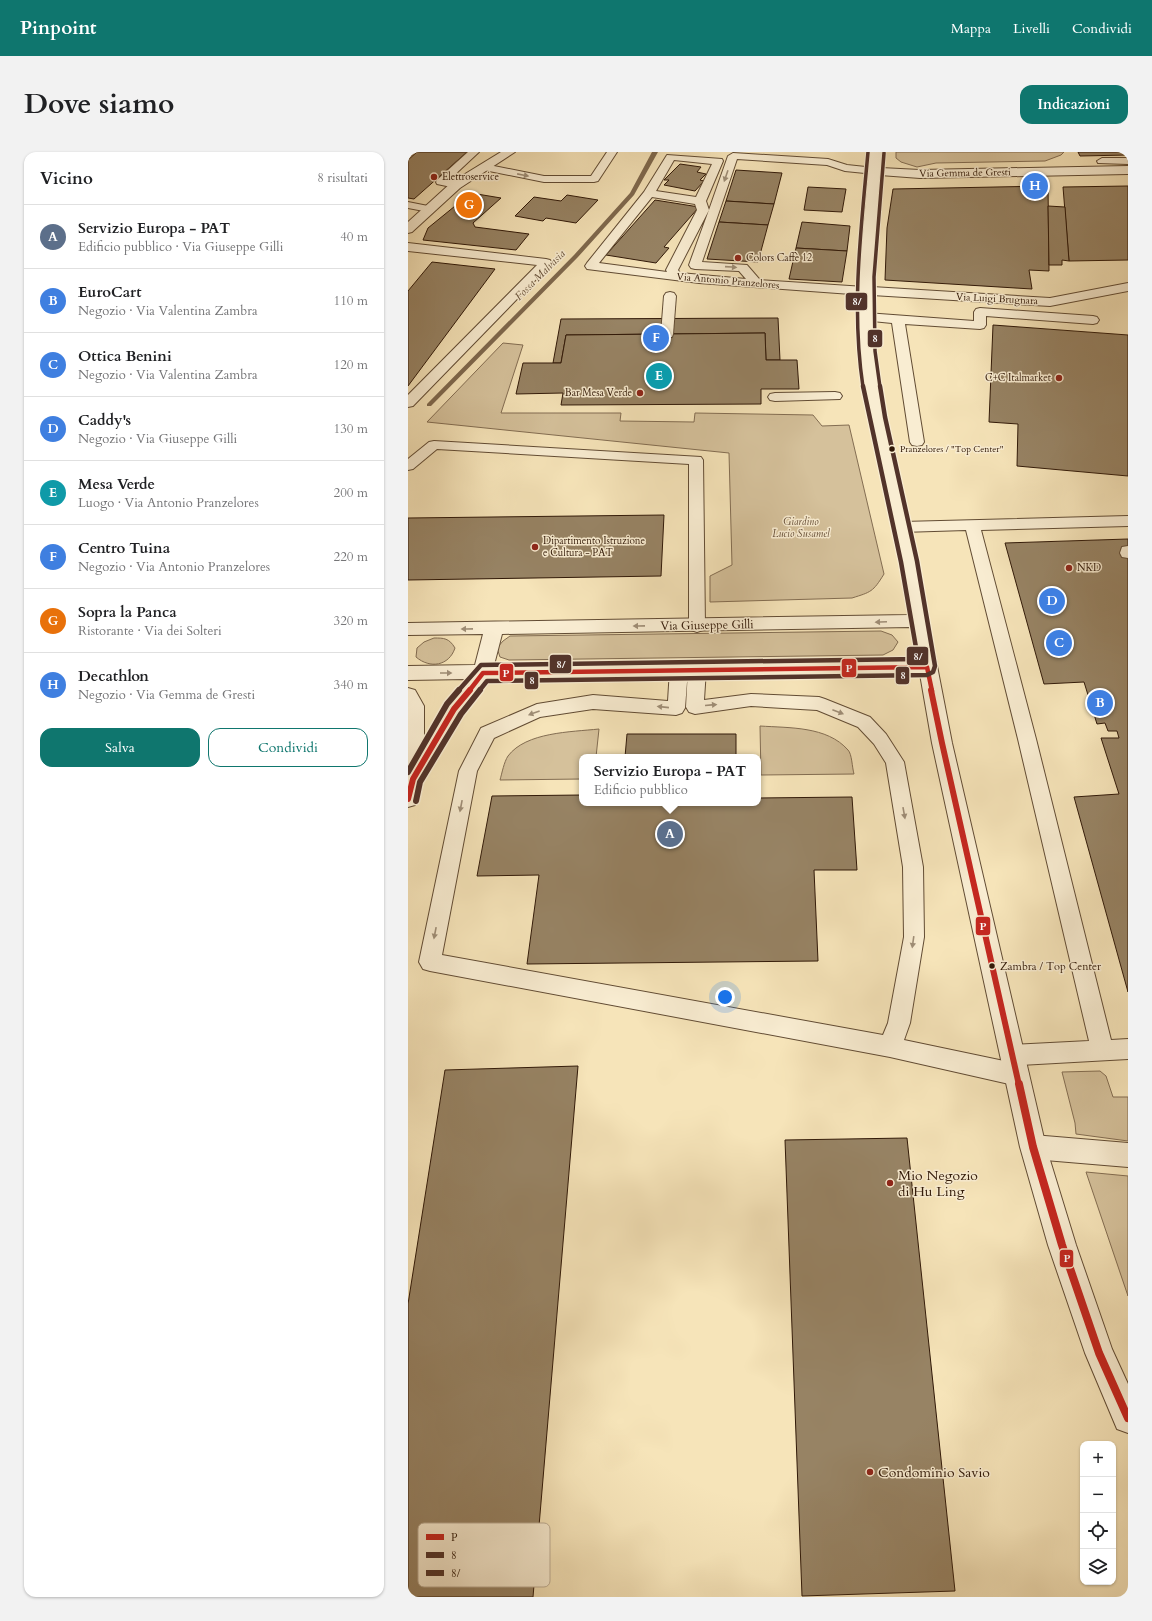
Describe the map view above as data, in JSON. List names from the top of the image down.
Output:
{
  "streets": {
    "street": ["Via Gemma de Gresti", "Via Luigi Brugnara", "Via Giuseppe Gilli"],
    "lane": ["Via Antonio Pranzelores"]
  },
  "crossings": [
    ["Via Antonio Pranzelores", "Via Luigi Brugnara"]
  ],
  "water": ["Fossa Malvasia"],
  "parks": ["Giardino Lucio Susamel"],
  "places": [
    "Elettroservice",
    "Colors Caffè 12",
    "C+C Italmarket",
    "Bar Mesa Verde",
    "Pranzelores / \"Top Center\"",
    "Dipartimento Istruzione e Cultura - PAT",
    "NKD",
    "Zambra / Top Center",
    "Mio Negozio di Hu Ling",
    "Condominio Savio"
  ],
  "lines": ["transit line 8/", "transit line 8", "transit line P"],
  "legend": ["P", "8", "8/"],
  "page": {
    "header": "Pinpoint",
    "nav": ["Mappa", "Livelli", "Condividi"],
    "title": "Dove siamo",
    "buttons": [
      "Indicazioni",
      ["Salva", "Condividi"]
    ],
    "heading": ["Vicino", "8 risultati"],
    "pins": [
      "H",
      "G",
      "F",
      "E",
      "D",
      "C",
      "B",
      "A"
    ],
    "list": [
      {
        "mark": "A",
        "name": "Servizio Europa - PAT",
        "note": "Edificio pubblico · Via Giuseppe Gilli",
        "value": "40 m"
      },
      {
        "mark": "B",
        "name": "EuroCart",
        "note": "Negozio · Via Valentina Zambra",
        "value": "110 m"
      },
      {
        "mark": "C",
        "name": "Ottica Benini",
        "note": "Negozio · Via Valentina Zambra",
        "value": "120 m"
      },
      {
        "mark": "D",
        "name": "Caddy's",
        "note": "Negozio · Via Giuseppe Gilli",
        "value": "130 m"
      },
      {
        "mark": "E",
        "name": "Mesa Verde",
        "note": "Luogo · Via Antonio Pranzelores",
        "value": "200 m"
      },
      {
        "mark": "F",
        "name": "Centro Tuina",
        "note": "Negozio · Via Antonio Pranzelores",
        "value": "220 m"
      },
      {
        "mark": "G",
        "name": "Sopra la Panca",
        "note": "Ristorante · Via dei Solteri",
        "value": "320 m"
      },
      {
        "mark": "H",
        "name": "Decathlon",
        "note": "Negozio · Via Gemma de Gresti",
        "value": "340 m"
      }
    ],
    "popup": ["Servizio Europa - PAT", "Edificio pubblico"],
    "map_buttons": ["+", "−"]
  }
}
